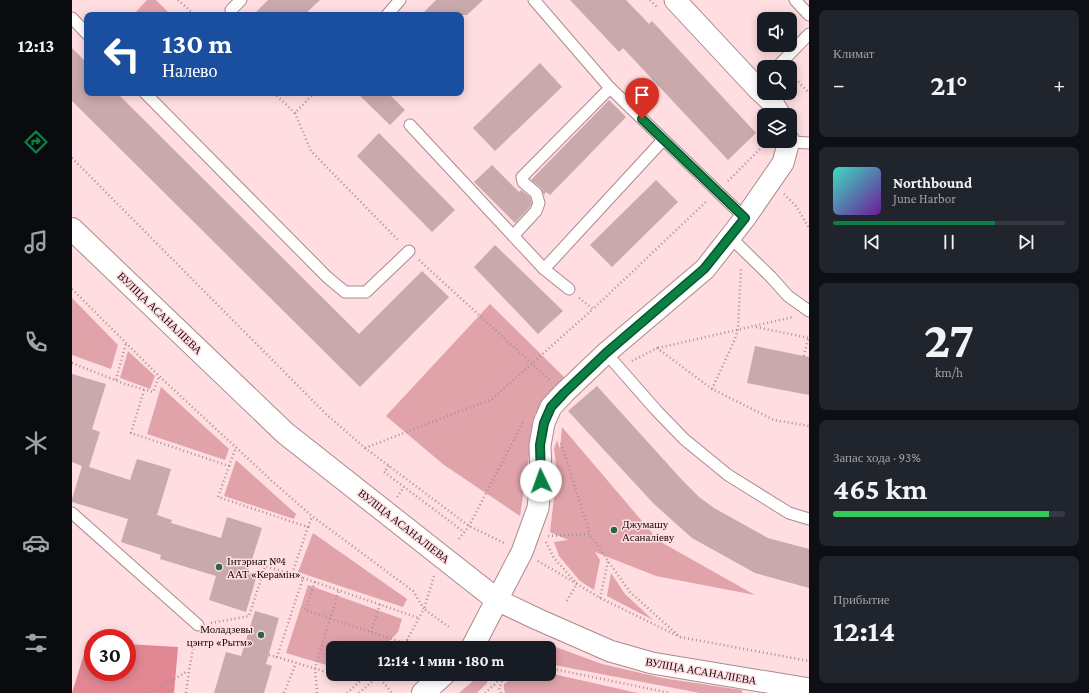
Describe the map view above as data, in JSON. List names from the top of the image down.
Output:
{
  "streets": {
    "main road": ["ВУЛІЦА АСАНАЛІЕВА"]
  },
  "places": ["Джумашу Асаналіеву", "Інтэрнат №4 ААТ «Керамін»", "Моладзевы цэнтр «Рытм»"],
  "page": {
    "tabs": "12:13",
    "tile": [
      "Климат",
      ["27", "km/h"],
      ["Запас хода · 93%", "465 km"],
      ["Прибытие", "12:14"]
    ],
    "turn": ["130 m", "Налево"],
    "heat": ["−", "21°", "+"],
    "song": ["Northbound", "June Harbor"],
    "limit": "30",
    "trip": "12:14 · 1 мин · 180 m"
  }
}
